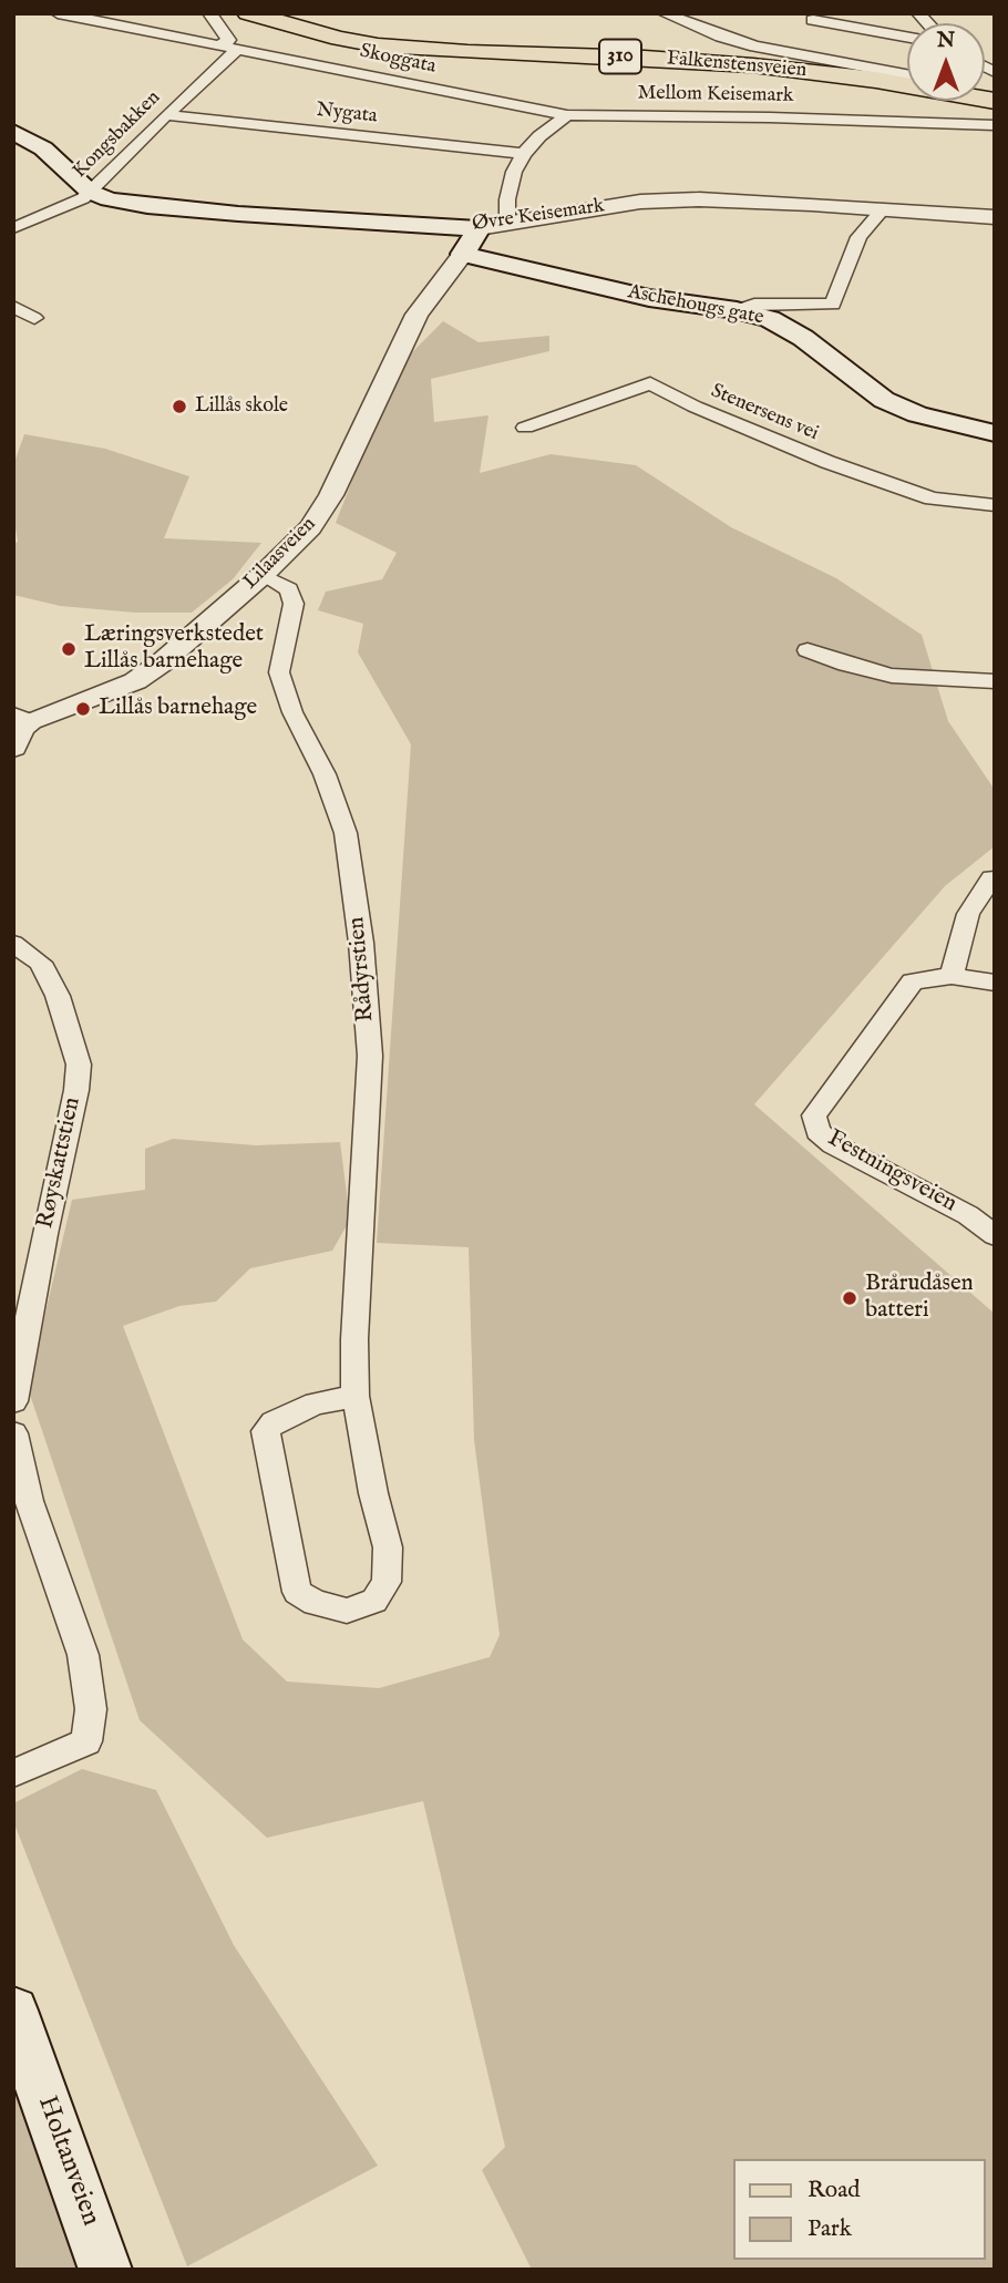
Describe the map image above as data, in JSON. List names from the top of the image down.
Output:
{
  "streets": {
    "main road": [
      "310",
      "Falkenstensveien",
      "Øvre Keisemark",
      "Aschehougs gate",
      "Lilaasveien",
      "Holtanveien"
    ],
    "street": [
      "Skoggata",
      "Mellom Keisemark",
      "Nygata",
      "Kongsbakken",
      "Stenersens vei",
      "Rådyrstien",
      "Røyskattstien",
      "Festningsveien"
    ]
  },
  "crossings": [
    ["Skoggata", "Mellom Keisemark"],
    ["Skoggata", "Kongsbakken"],
    ["Nygata", "Kongsbakken"],
    ["Kongsbakken", "Øvre Keisemark"],
    ["Øvre Keisemark", "Lilaasveien"],
    ["Aschehougs gate", "Lilaasveien"],
    ["Lilaasveien", "Rådyrstien"]
  ],
  "places": [
    "Lillås skole",
    "Læringsverkstedet Lillås barnehage",
    "Lillås barnehage",
    "Brårudåsen batteri"
  ],
  "legend": ["Road", "Park"],
  "north": "top"
}
